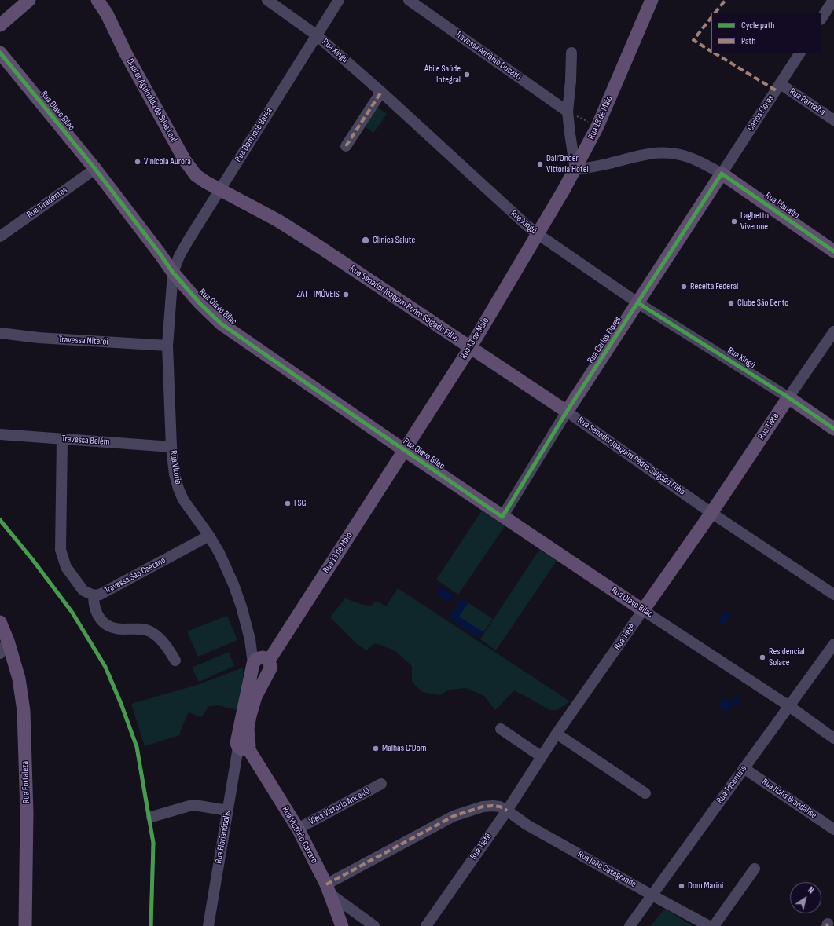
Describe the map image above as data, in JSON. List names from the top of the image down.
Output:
{
  "streets": {
    "main road": [
      "Rua Xingú",
      "Doutor Aguinaldo da Silva Leal",
      "Rua Olavo Bilac",
      "Rua 13 de Maio",
      "Rua Planalto",
      "Rua Senador Joaquim Pedro Salgado Filho",
      "Rua Carlos Flores",
      "Rua Tietê",
      "Rua Fortaleza",
      "Rua Victório Carraro",
      "Rua Florianópolis"
    ],
    "street": [
      "Travessa Antônio Ducatti",
      "Rua Parnaíba",
      "Carlos Flores",
      "Rua Dom José Baréa",
      "Rua Tiradentes",
      "Travessa Niterói",
      "Travessa Belém",
      "Rua Vitória",
      "Travessa São Caetano",
      "Rua Tocantins",
      "Rua Itália Brandalise",
      "Viela Victorio Anceski",
      "Rua João Casagrande"
    ]
  },
  "crossings": [
    ["Rua Xingú", "Rua 13 de Maio"],
    ["Rua Xingú", "Rua Dom José Baréa"],
    ["Rua Xingú", "Rua Carlos Flores"],
    ["Rua Xingú", "Rua Tietê"],
    ["Doutor Aguinaldo da Silva Leal", "Rua Dom José Baréa"],
    ["Doutor Aguinaldo da Silva Leal", "Rua Senador Joaquim Pedro Salgado Filho"],
    ["Rua Parnaíba", "Carlos Flores"],
    ["Rua Olavo Bilac", "Rua 13 de Maio"],
    ["Rua Olavo Bilac", "Rua Dom José Baréa"],
    ["Rua Olavo Bilac", "Rua Tiradentes"],
    ["Rua Olavo Bilac", "Rua Carlos Flores"],
    ["Rua Olavo Bilac", "Rua Tietê"],
    ["Rua Olavo Bilac", "Rua Vitória"],
    ["Rua Olavo Bilac", "Rua Tocantins"],
    ["Carlos Flores", "Rua Planalto"],
    ["Carlos Flores", "Rua Carlos Flores"],
    ["Rua 13 de Maio", "Rua Planalto"],
    ["Rua 13 de Maio", "Rua Senador Joaquim Pedro Salgado Filho"],
    ["Rua 13 de Maio", "Rua Florianópolis"],
    ["Rua Dom José Baréa", "Rua Senador Joaquim Pedro Salgado Filho"],
    ["Rua Dom José Baréa", "Rua Vitória"],
    ["Rua Planalto", "Rua Carlos Flores"],
    ["Rua Senador Joaquim Pedro Salgado Filho", "Rua Carlos Flores"],
    ["Rua Senador Joaquim Pedro Salgado Filho", "Rua Tietê"],
    ["Travessa Niterói", "Rua Vitória"],
    ["Rua Tietê", "Rua João Casagrande"],
    ["Travessa Belém", "Rua Vitória"],
    ["Travessa Belém", "Travessa São Caetano"],
    ["Rua Vitória", "Travessa São Caetano"],
    ["Rua Vitória", "Rua Florianópolis"],
    ["Rua Tocantins", "Rua Itália Brandalise"],
    ["Rua Tocantins", "Rua João Casagrande"],
    ["Viela Victorio Anceski", "Rua Victório Carraro"],
    ["Rua Victório Carraro", "Rua Florianópolis"],
    ["Rua Victório Carraro", "Rua João Casagrande"]
  ],
  "places": [
    "Ábile Saúde Integral",
    "Vinícola Aurora",
    "Dall’Onder Vittoria Hotel",
    "Laghetto Viverone",
    "Clínica Salute",
    "Receita Federal",
    "ZATT IMÓVEIS",
    "Clube São Bento",
    "FSG",
    "Residencial Solace",
    "Malhas G'Dom",
    "Dom Marini"
  ],
  "legend": ["Cycle path", "Path"],
  "north": "top right"
}
